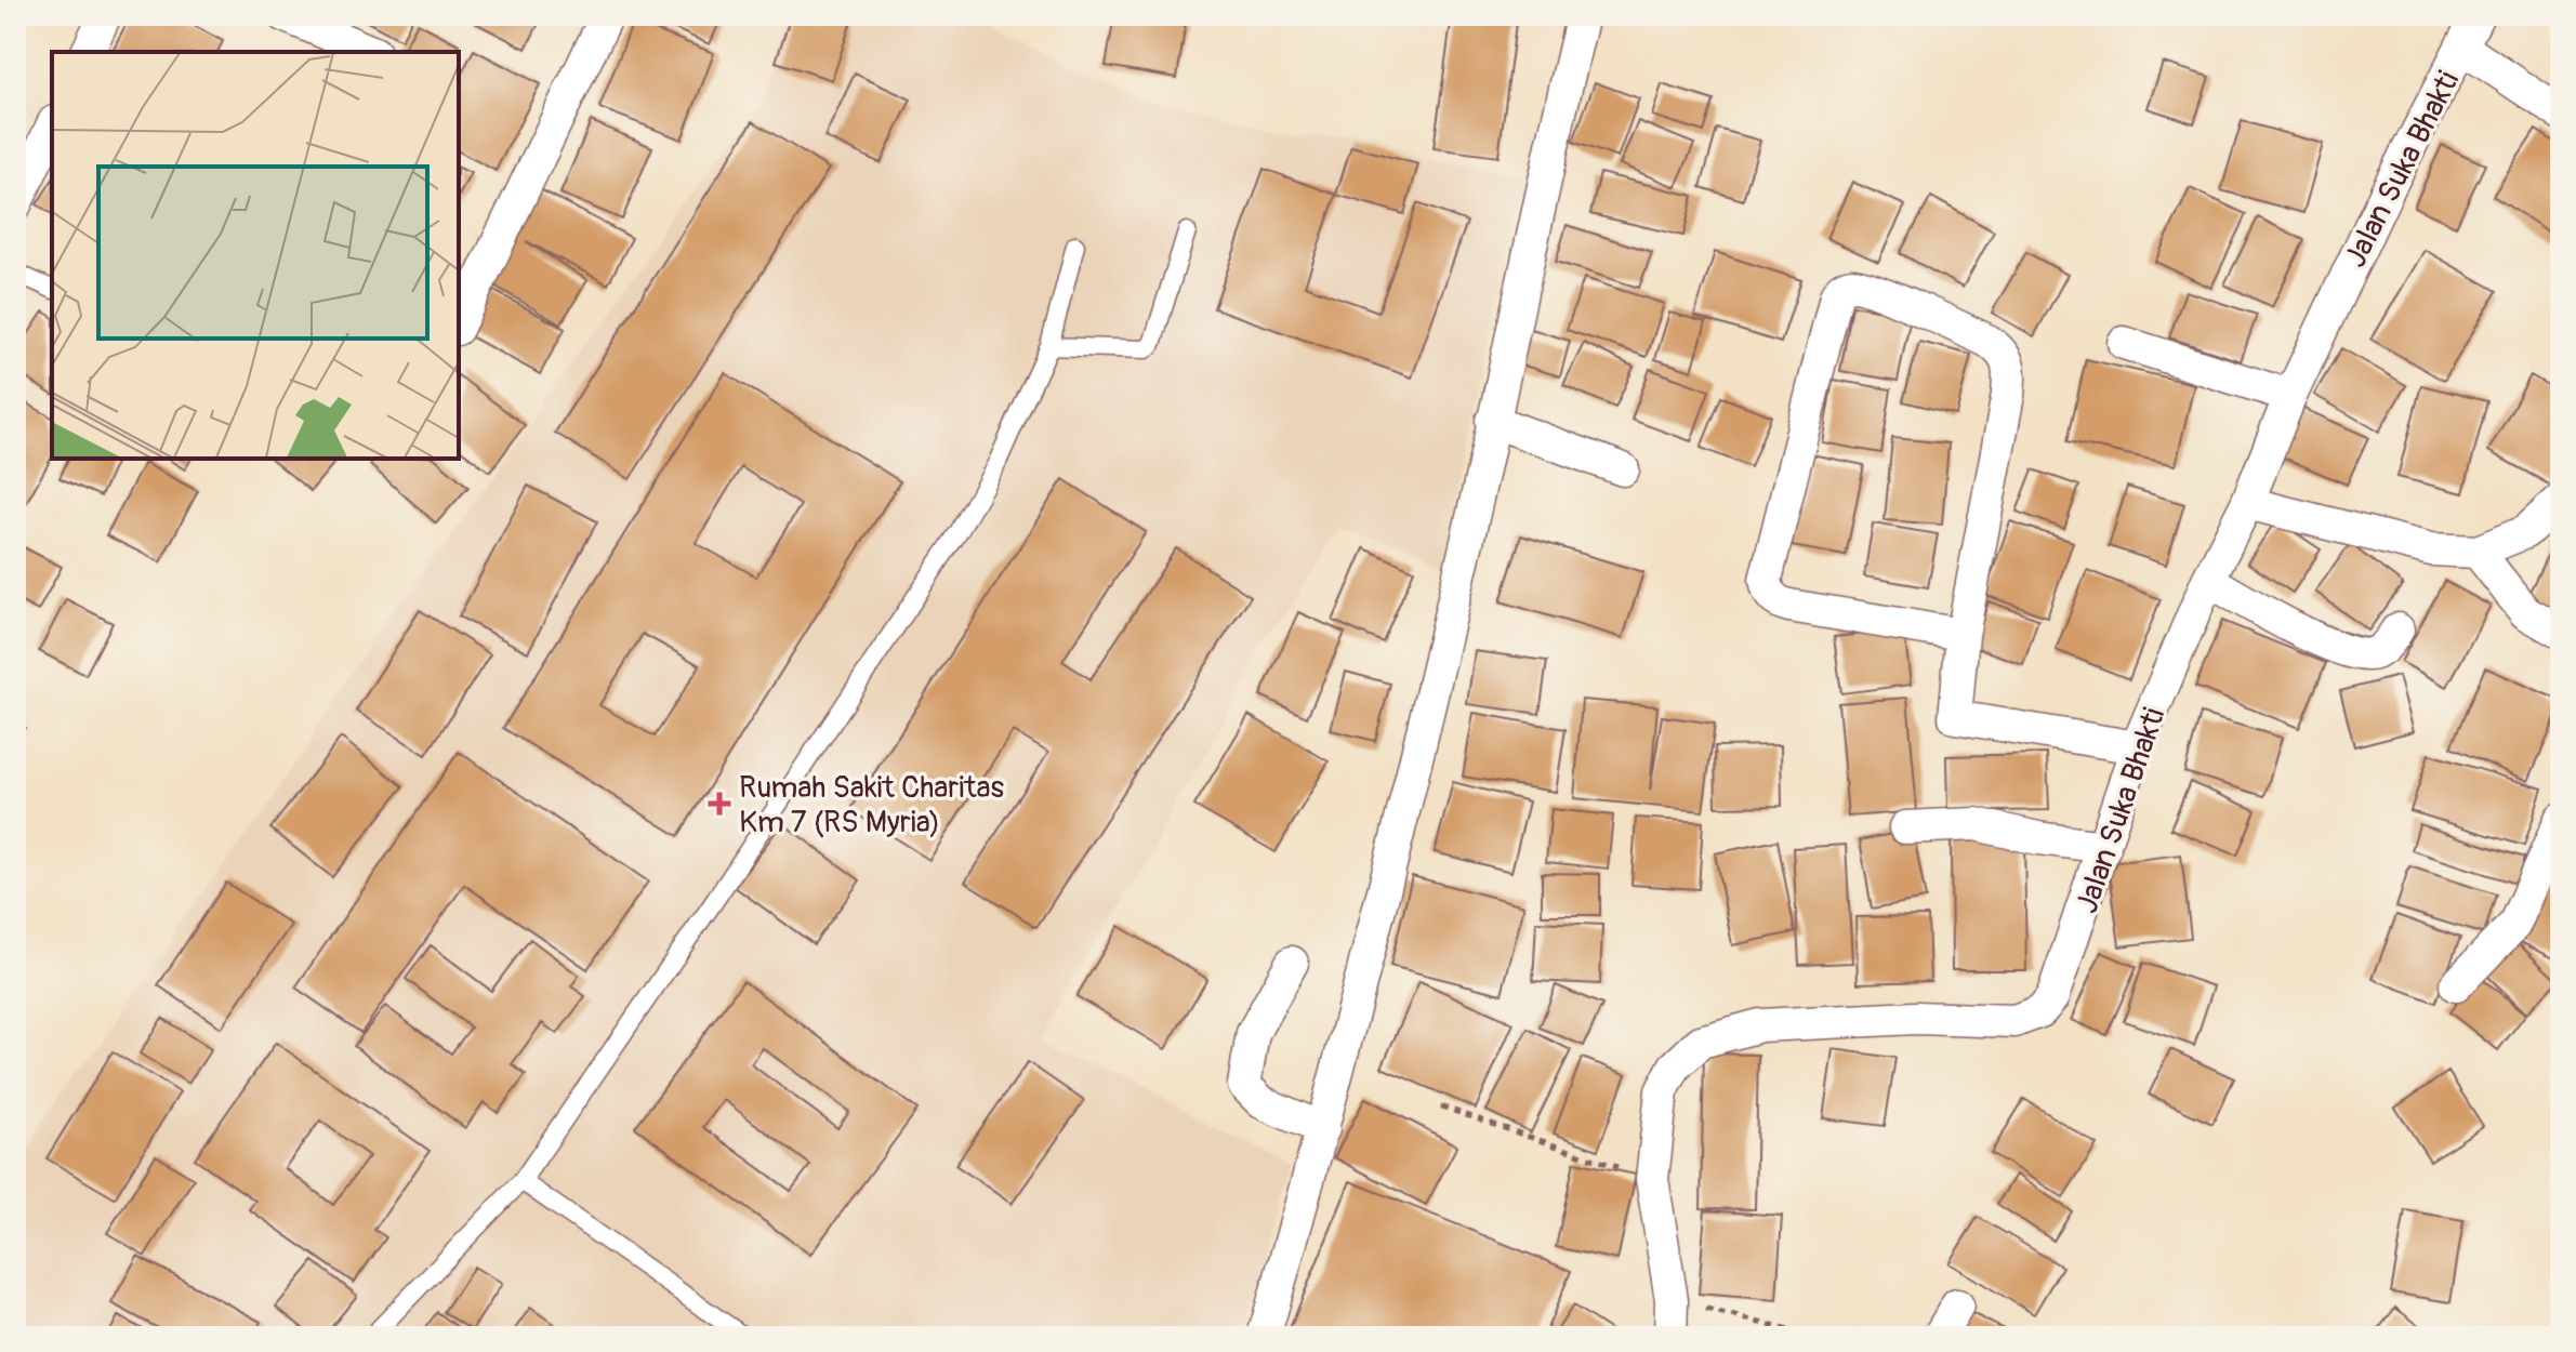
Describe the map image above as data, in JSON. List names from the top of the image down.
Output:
{
  "streets": {
    "street": ["Jalan Suka Bhakti"]
  },
  "places": {
    "health": ["Rumah Sakit Charitas Km 7 (RS Myria)"]
  }
}
